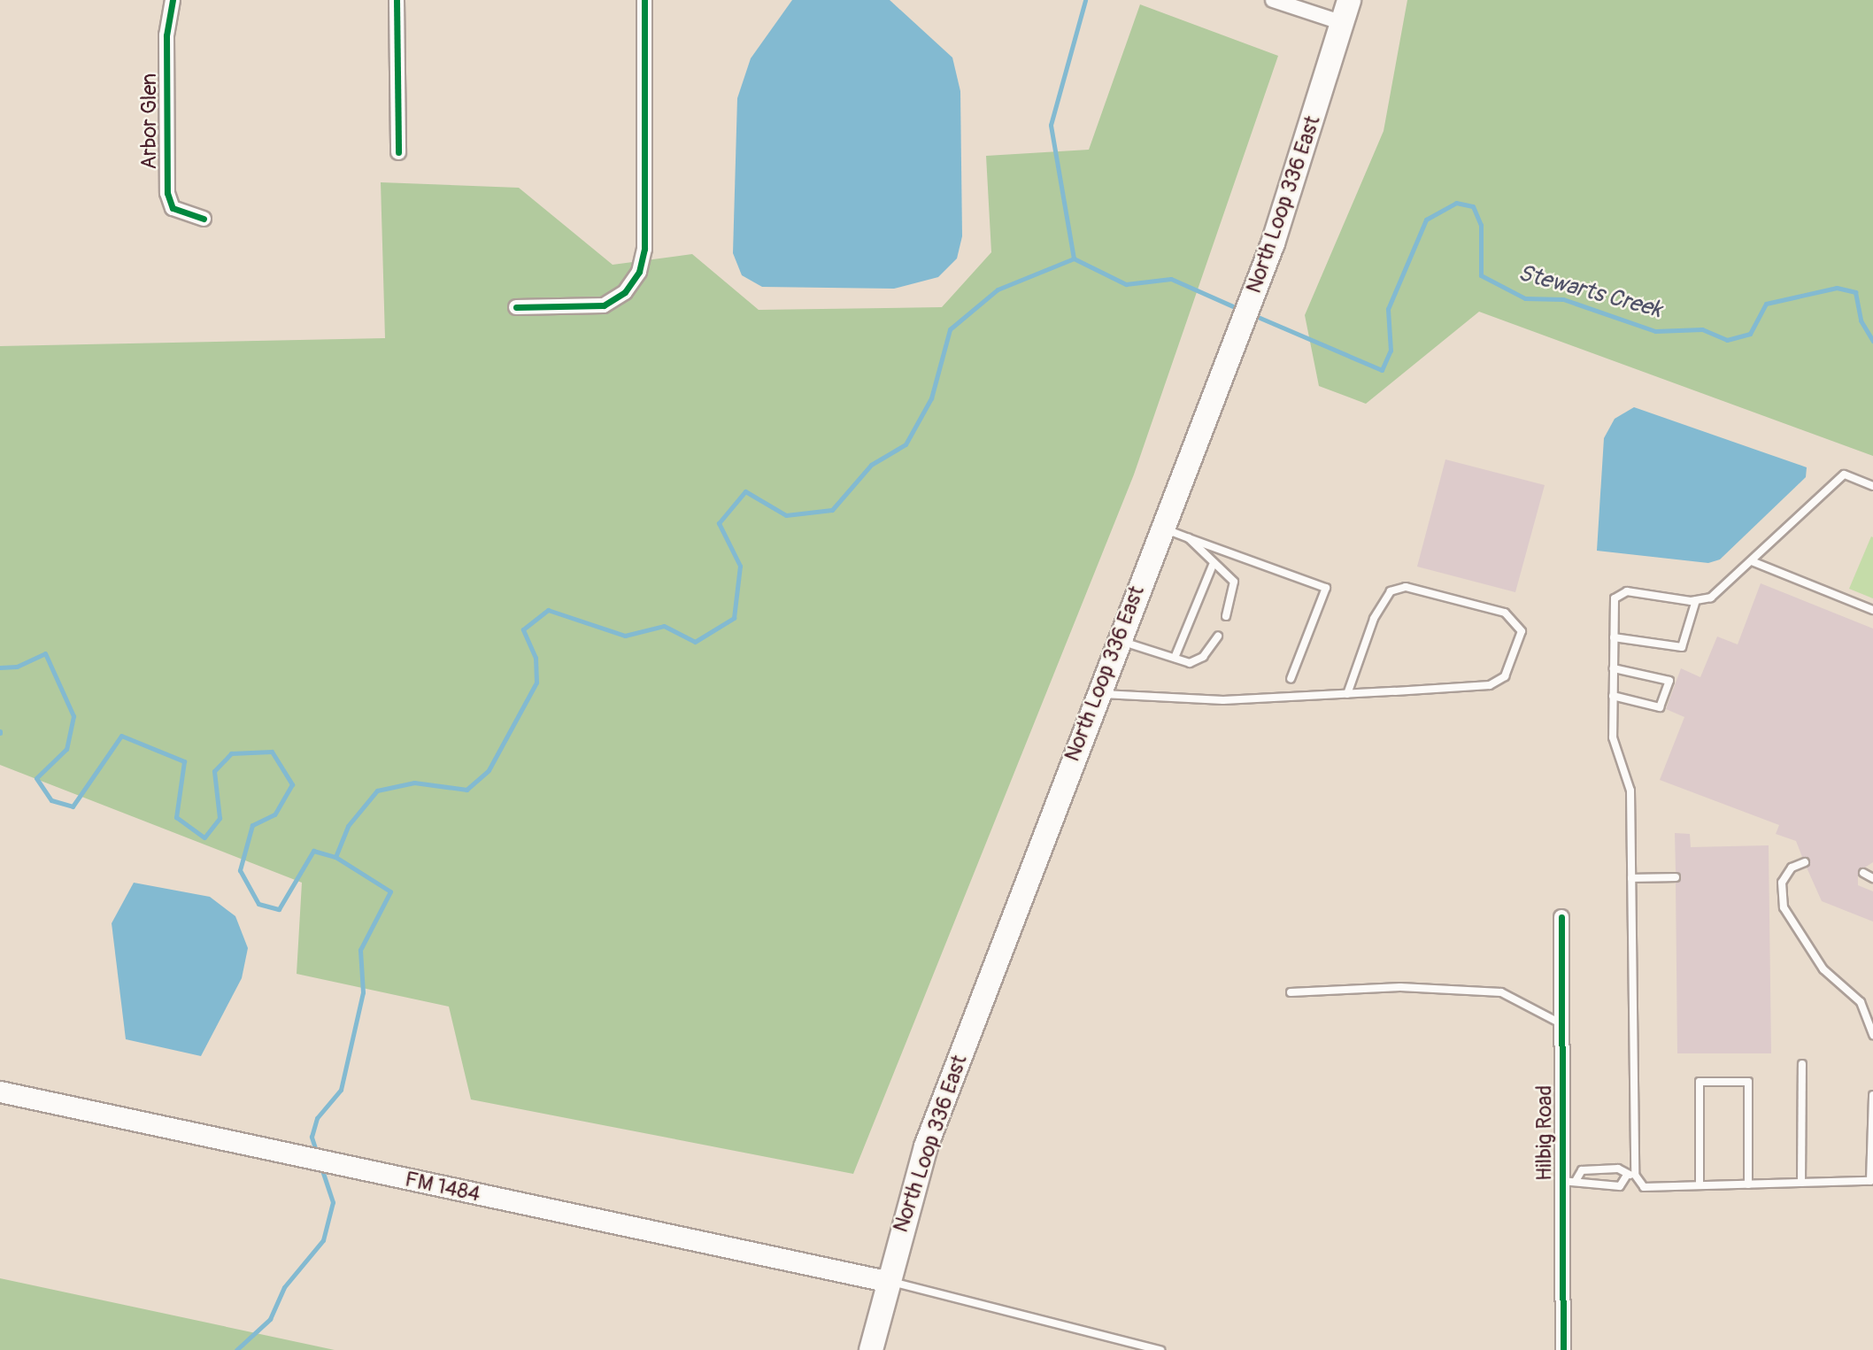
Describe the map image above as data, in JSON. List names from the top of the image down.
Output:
{
  "streets": {
    "main road": ["North Loop 336 East", "FM 1484"],
    "street": ["Arbor Glen", "Hilbig Road"]
  },
  "crossings": [
    ["North Loop 336 East", "FM 1484"]
  ],
  "water": ["Stewarts Creek"]
}
